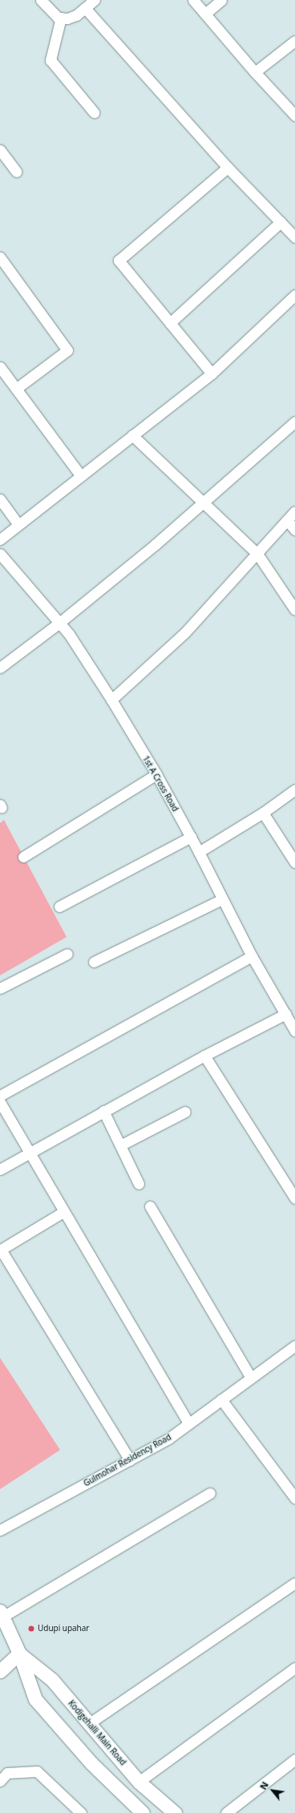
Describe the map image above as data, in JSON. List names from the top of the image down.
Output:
{
  "streets": {
    "street": ["1st A Cross Road", "Gulmohar Residency Road", "Kodigehalli Main Road"]
  },
  "places": ["Udupi upahar"],
  "north": "top left"
}
